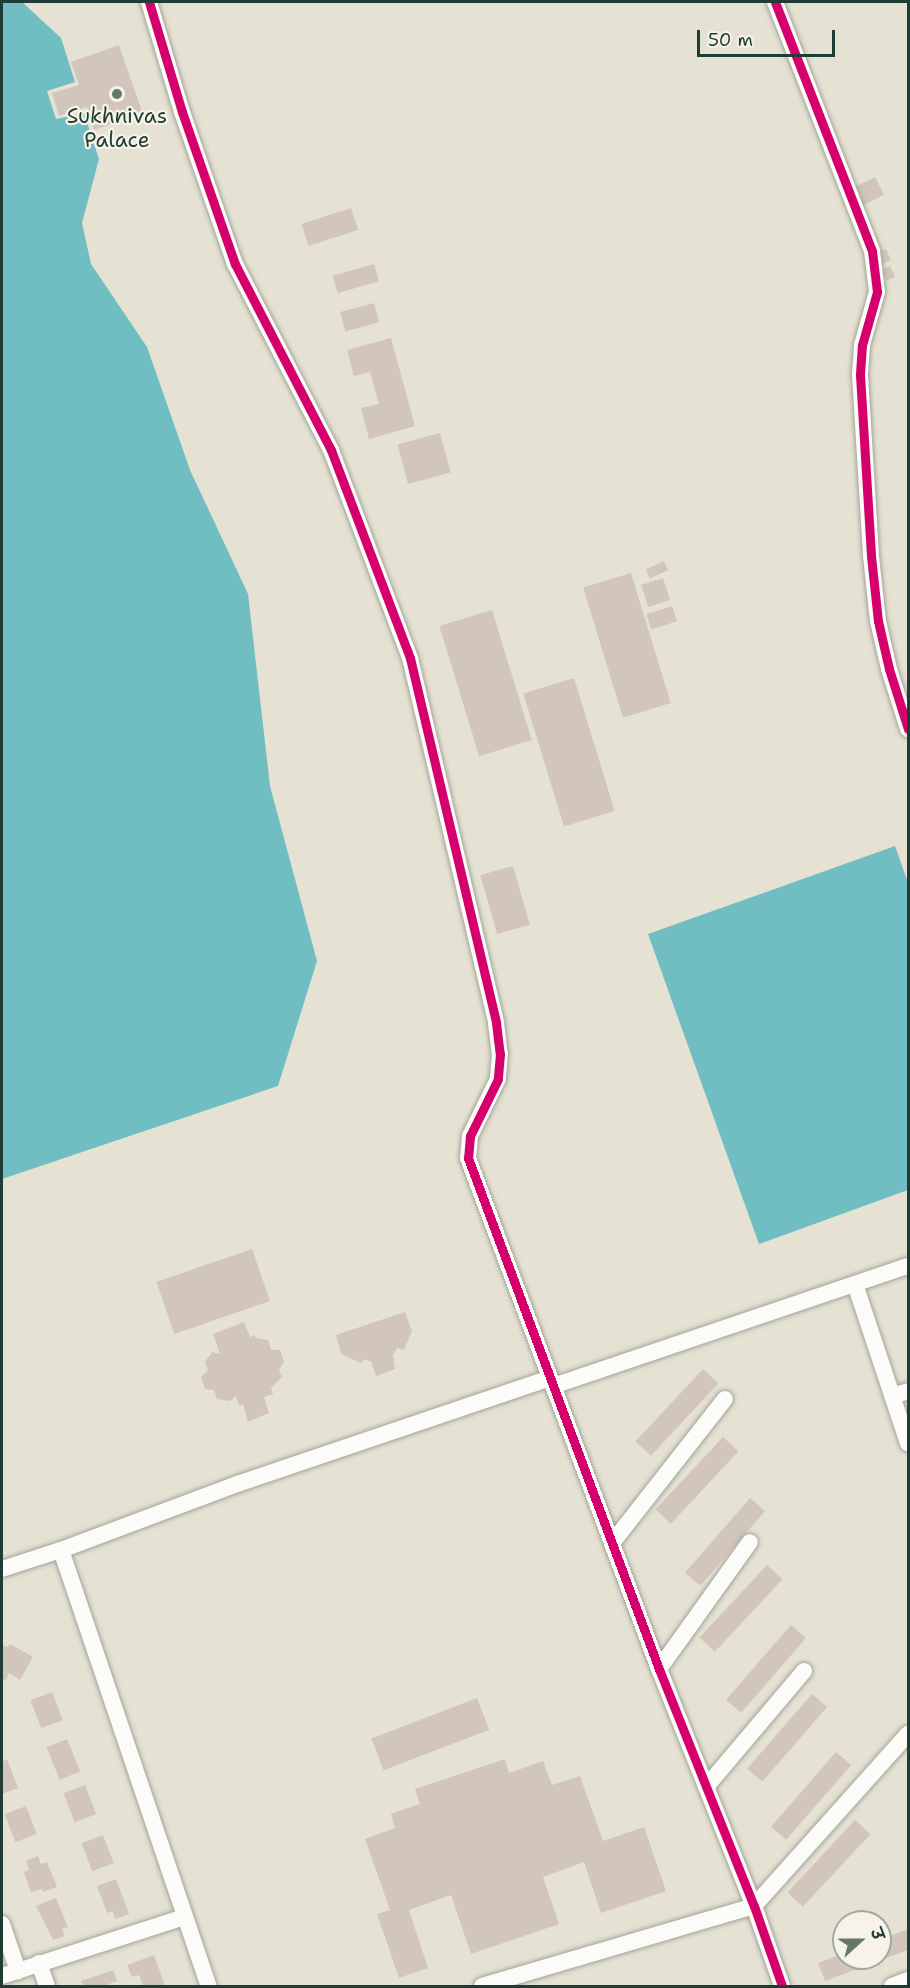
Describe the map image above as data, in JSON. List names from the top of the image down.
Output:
{
  "places": ["Sukhnivas Palace"],
  "scale_bar": "50 m",
  "north": "right"
}
